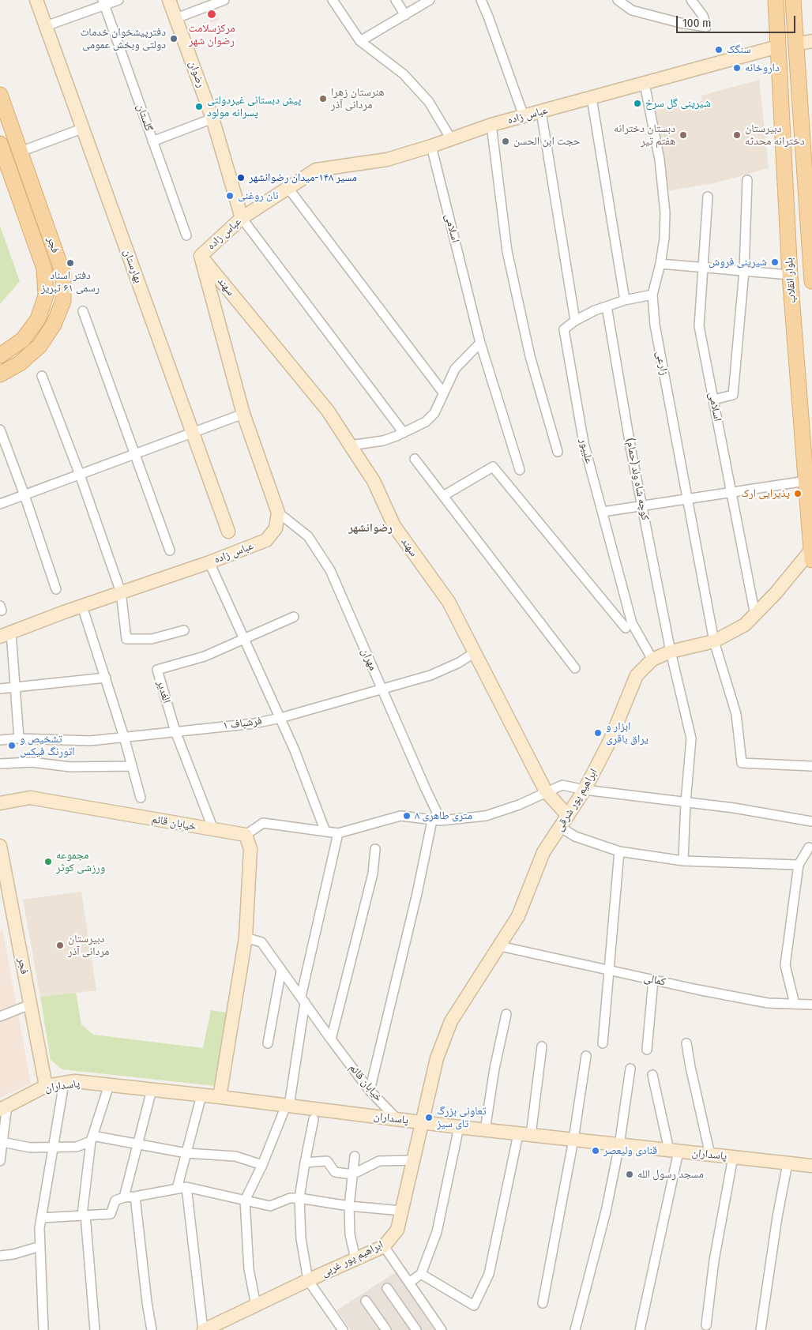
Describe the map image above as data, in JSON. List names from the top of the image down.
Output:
{
  "streets": {
    "main road": ["فجر", "بلوار انقلاب"],
    "street": [
      "رضوان",
      "عباس زاده",
      "گلستان",
      "اسلامی",
      "بهارستان",
      "سهند",
      "زارعی",
      "علیپور",
      "کوچه شاه ولد (حمام)",
      "مهران",
      "الغدیر",
      "فرشباف ۱",
      "ابراهیم پور شرقی",
      "خیابان قائم",
      "کمالی",
      "پاسداران",
      "ابراهیم پور غربی"
    ]
  },
  "crossings": [
    ["رضوان", "عباس زاده"],
    ["عباس زاده", "اسلامی"],
    ["عباس زاده", "بلوار انقلاب"],
    ["عباس زاده", "سهند"],
    ["عباس زاده", "زارعی"],
    ["عباس زاده", "مهران"],
    ["اسلامی", "ابراهیم پور شرقی"],
    ["فجر", "پاسداران"],
    ["بلوار انقلاب", "ابراهیم پور شرقی"],
    ["سهند", "فرشباف ۱"],
    ["سهند", "ابراهیم پور شرقی"],
    ["زارعی", "علیپور"],
    ["زارعی", "ابراهیم پور شرقی"],
    ["علیپور", "کوچه شاه ولد (حمام)"],
    ["علیپور", "ابراهیم پور شرقی"],
    ["کوچه شاه ولد (حمام)", "ابراهیم پور شرقی"],
    ["مهران", "فرشباف ۱"],
    ["الغدیر", "فرشباف ۱"],
    ["الغدیر", "خیابان قائم"],
    ["ابراهیم پور شرقی", "کمالی"],
    ["ابراهیم پور شرقی", "پاسداران"],
    ["ابراهیم پور شرقی", "ابراهیم پور غربی"],
    ["خیابان قائم", "پاسداران"],
    ["پاسداران", "ابراهیم پور غربی"]
  ],
  "districts": ["رضوانشهر"],
  "places": [
    "مرکزسلامت رضوان شهر",
    "دفترپیشخوان خدمات دولتی وبخش عمومی",
    "سنگک",
    "داروخانه",
    "هنرستان زهرا مردانی آذر",
    "شیرینی گل سرخ",
    "پیش دبستانی غیردولتی پسرانه مولود",
    "دبستان دخترانه هفتم تیر",
    "دبیرستان دخترانه محدثه",
    "حجت ابن الحسن",
    "مسیر ۱۴۸-میدان رضوانشهر",
    "نان روغنی",
    "شیرینی فروش",
    "دفتر اسناد رسمی ۶۱ تبریز",
    "پذیرایی ارک",
    "ابزار و یراق باقری",
    "تشخیص و اتورنگ فیکس",
    "۸ متری طاهری",
    "مجموعه ورزشی کوثر",
    "دبیرستان مردانی آذر",
    "تعاونی بزرگ تای سیز",
    "قنادی ولیعصر",
    "مسجد رسول الله"
  ],
  "scale_bar": "100 m"
}
